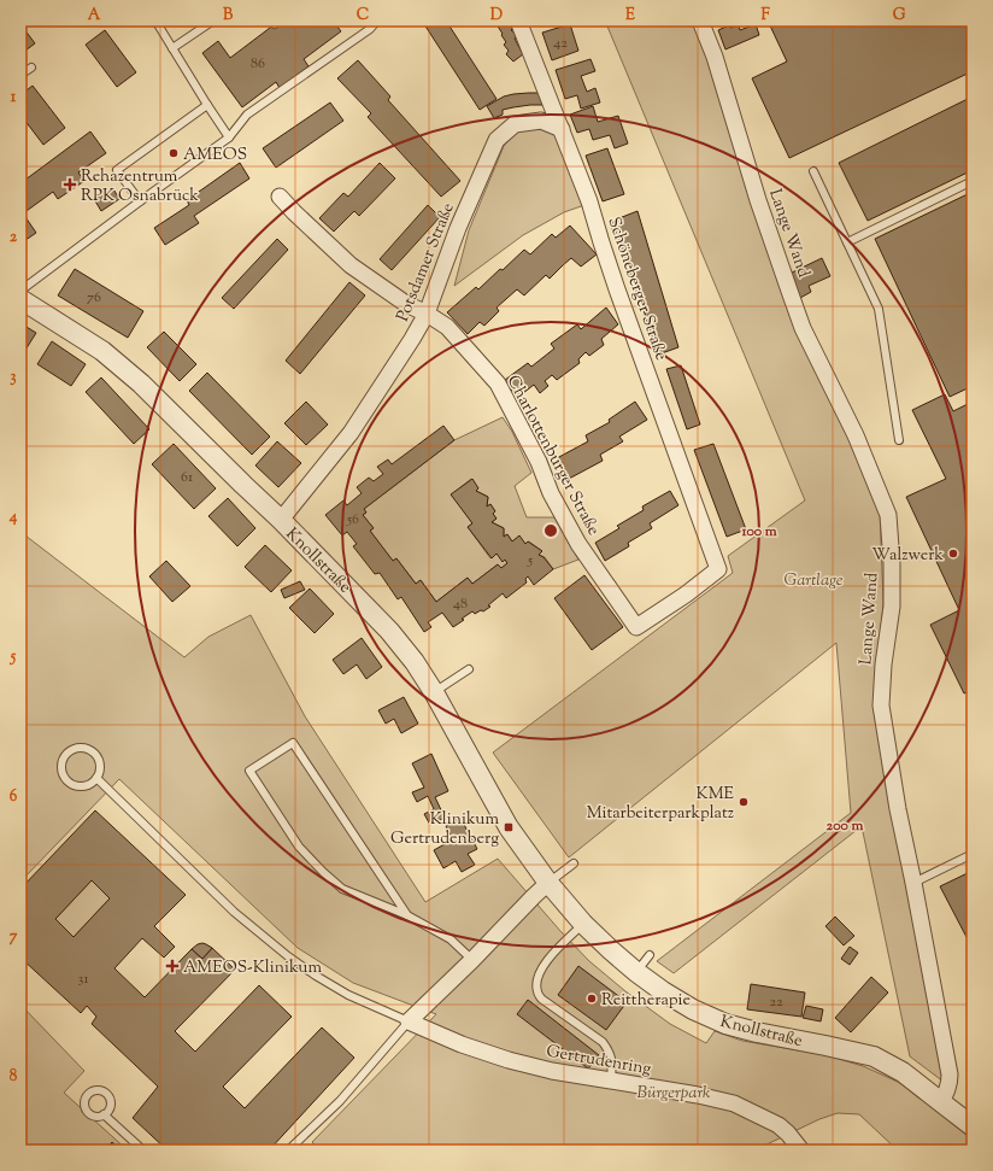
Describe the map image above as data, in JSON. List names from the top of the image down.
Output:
{
  "streets": {
    "street": [
      "Lange Wand",
      "Potsdamer Straße",
      "Schöneberger Straße",
      "Charlottenburger Straße",
      "Knollstraße",
      "Gertrudenring"
    ]
  },
  "crossings": [
    ["Lange Wand", "Knollstraße"],
    ["Potsdamer Straße", "Schöneberger Straße"],
    ["Potsdamer Straße", "Charlottenburger Straße"],
    ["Potsdamer Straße", "Knollstraße"],
    ["Schöneberger Straße", "Charlottenburger Straße"]
  ],
  "parks": ["Gartlage", "Bürgerpark"],
  "places": {
    "other": [
      "AMEOS",
      "Walzwerk",
      "KME Mitarbeiterparkplatz",
      "Reittherapie"
    ],
    "health": ["Rehazentrum RPK Osnabrück", "AMEOS-Klinikum"],
    "transit": ["Klinikum Gertrudenberg"]
  },
  "house_numbers": [
    "42",
    "86",
    "76",
    "61",
    "56",
    "5",
    "48",
    "31",
    "22"
  ],
  "grid": {
    "columns": [
      "A",
      "B",
      "C",
      "D",
      "E",
      "F",
      "G"
    ],
    "rows": [
      "1",
      "2",
      "3",
      "4",
      "5",
      "6",
      "7",
      "8"
    ]
  },
  "rings": ["100 m", "200 m"]
}
